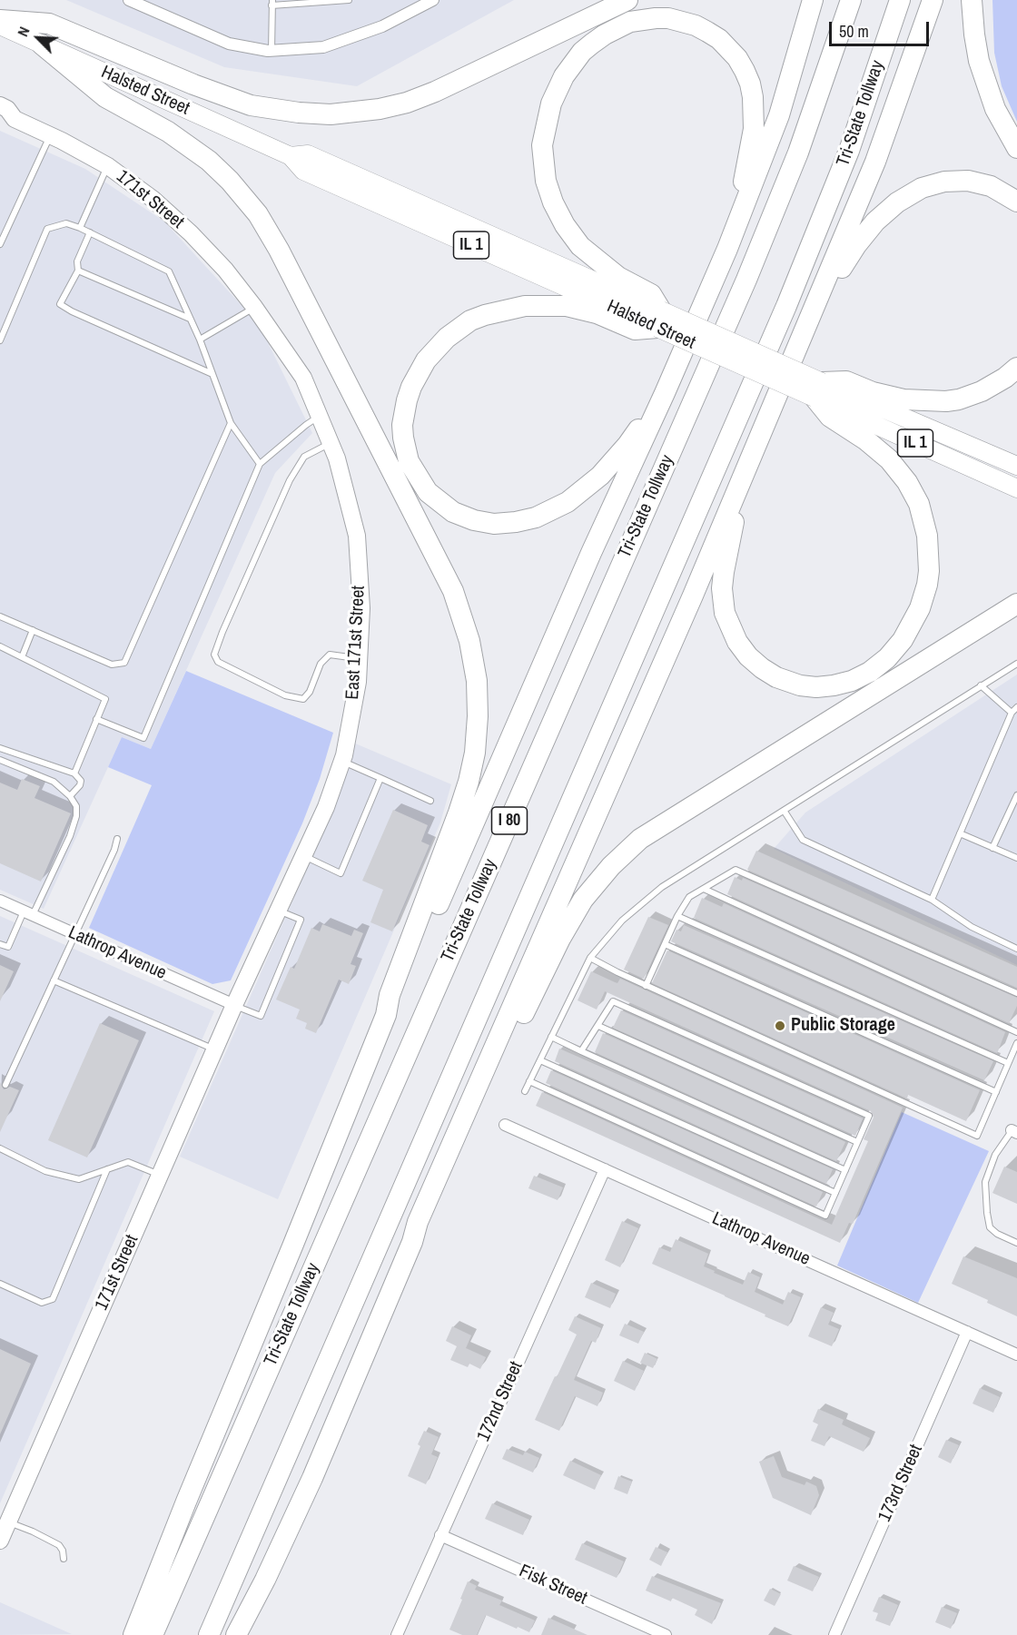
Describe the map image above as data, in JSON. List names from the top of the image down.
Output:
{
  "streets": {
    "highway": ["Tri-State Tollway", "I 80"],
    "main road": ["Halsted Street", "IL 1"],
    "street": [
      "171st Street",
      "East 171st Street",
      "Lathrop Avenue",
      "172nd Street",
      "173rd Street",
      "Fisk Street"
    ]
  },
  "crossings": [
    ["171st Street", "East 171st Street"],
    ["171st Street", "Lathrop Avenue"],
    ["East 171st Street", "Lathrop Avenue"],
    ["Lathrop Avenue", "172nd Street"],
    ["Lathrop Avenue", "173rd Street"],
    ["172nd Street", "Fisk Street"]
  ],
  "places": ["Public Storage"],
  "scale_bar": "50 m",
  "north": "top left"
}
